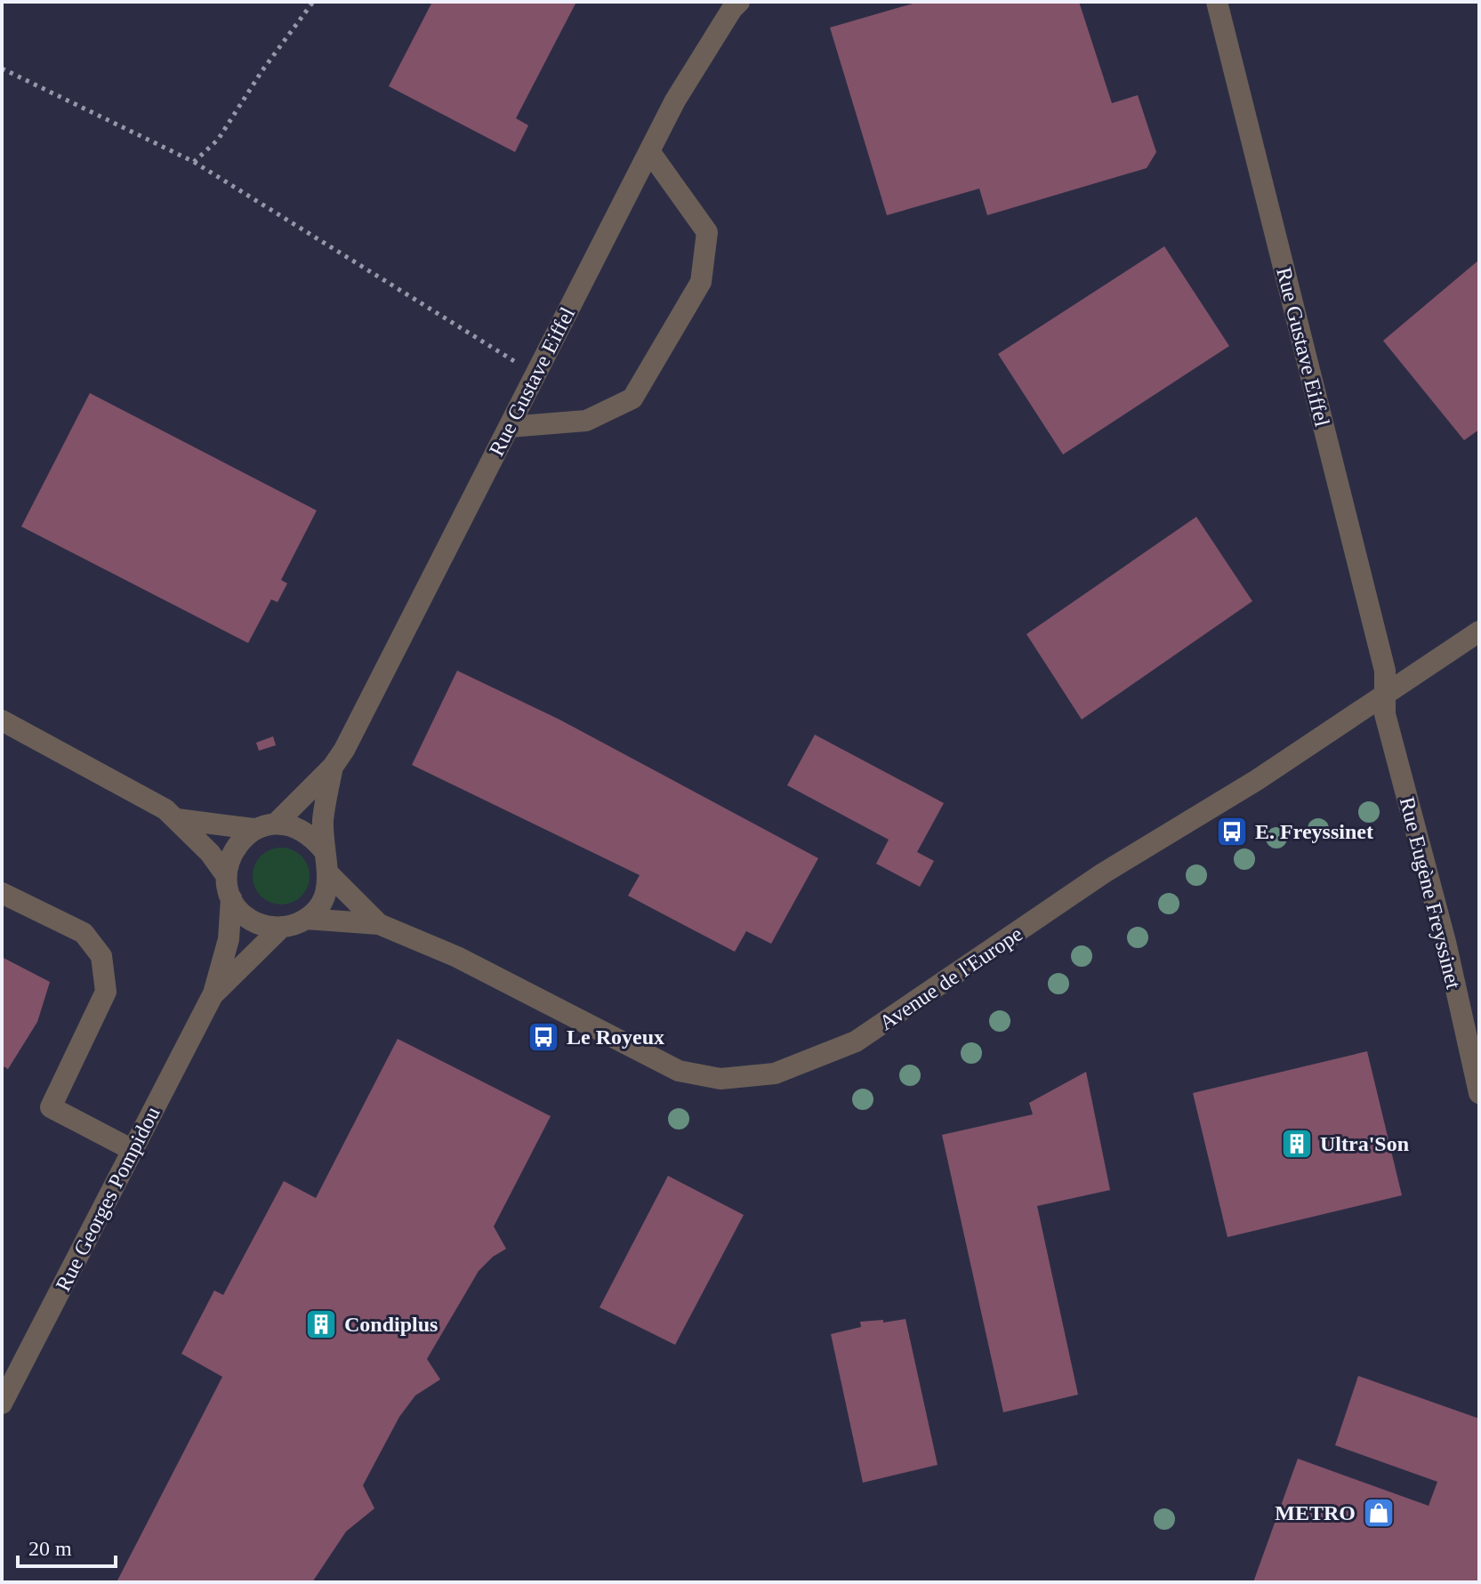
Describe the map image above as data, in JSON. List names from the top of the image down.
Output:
{
  "streets": {
    "street": [
      "Rue Gustave Eiffel",
      "Rue Eugène Freyssinet",
      "Avenue de l'Europe",
      "Rue Georges Pompidou"
    ]
  },
  "crossings": [
    ["Rue Gustave Eiffel", "Rue Eugène Freyssinet"],
    ["Rue Gustave Eiffel", "Avenue de l'Europe"],
    ["Rue Eugène Freyssinet", "Avenue de l'Europe"]
  ],
  "places": {
    "bus stop": ["E. Freyssinet", "Le Royeux"],
    "building": ["Ultra'Son", "Condiplus"],
    "shop": ["METRO"]
  },
  "scale_bar": "20 m"
}
